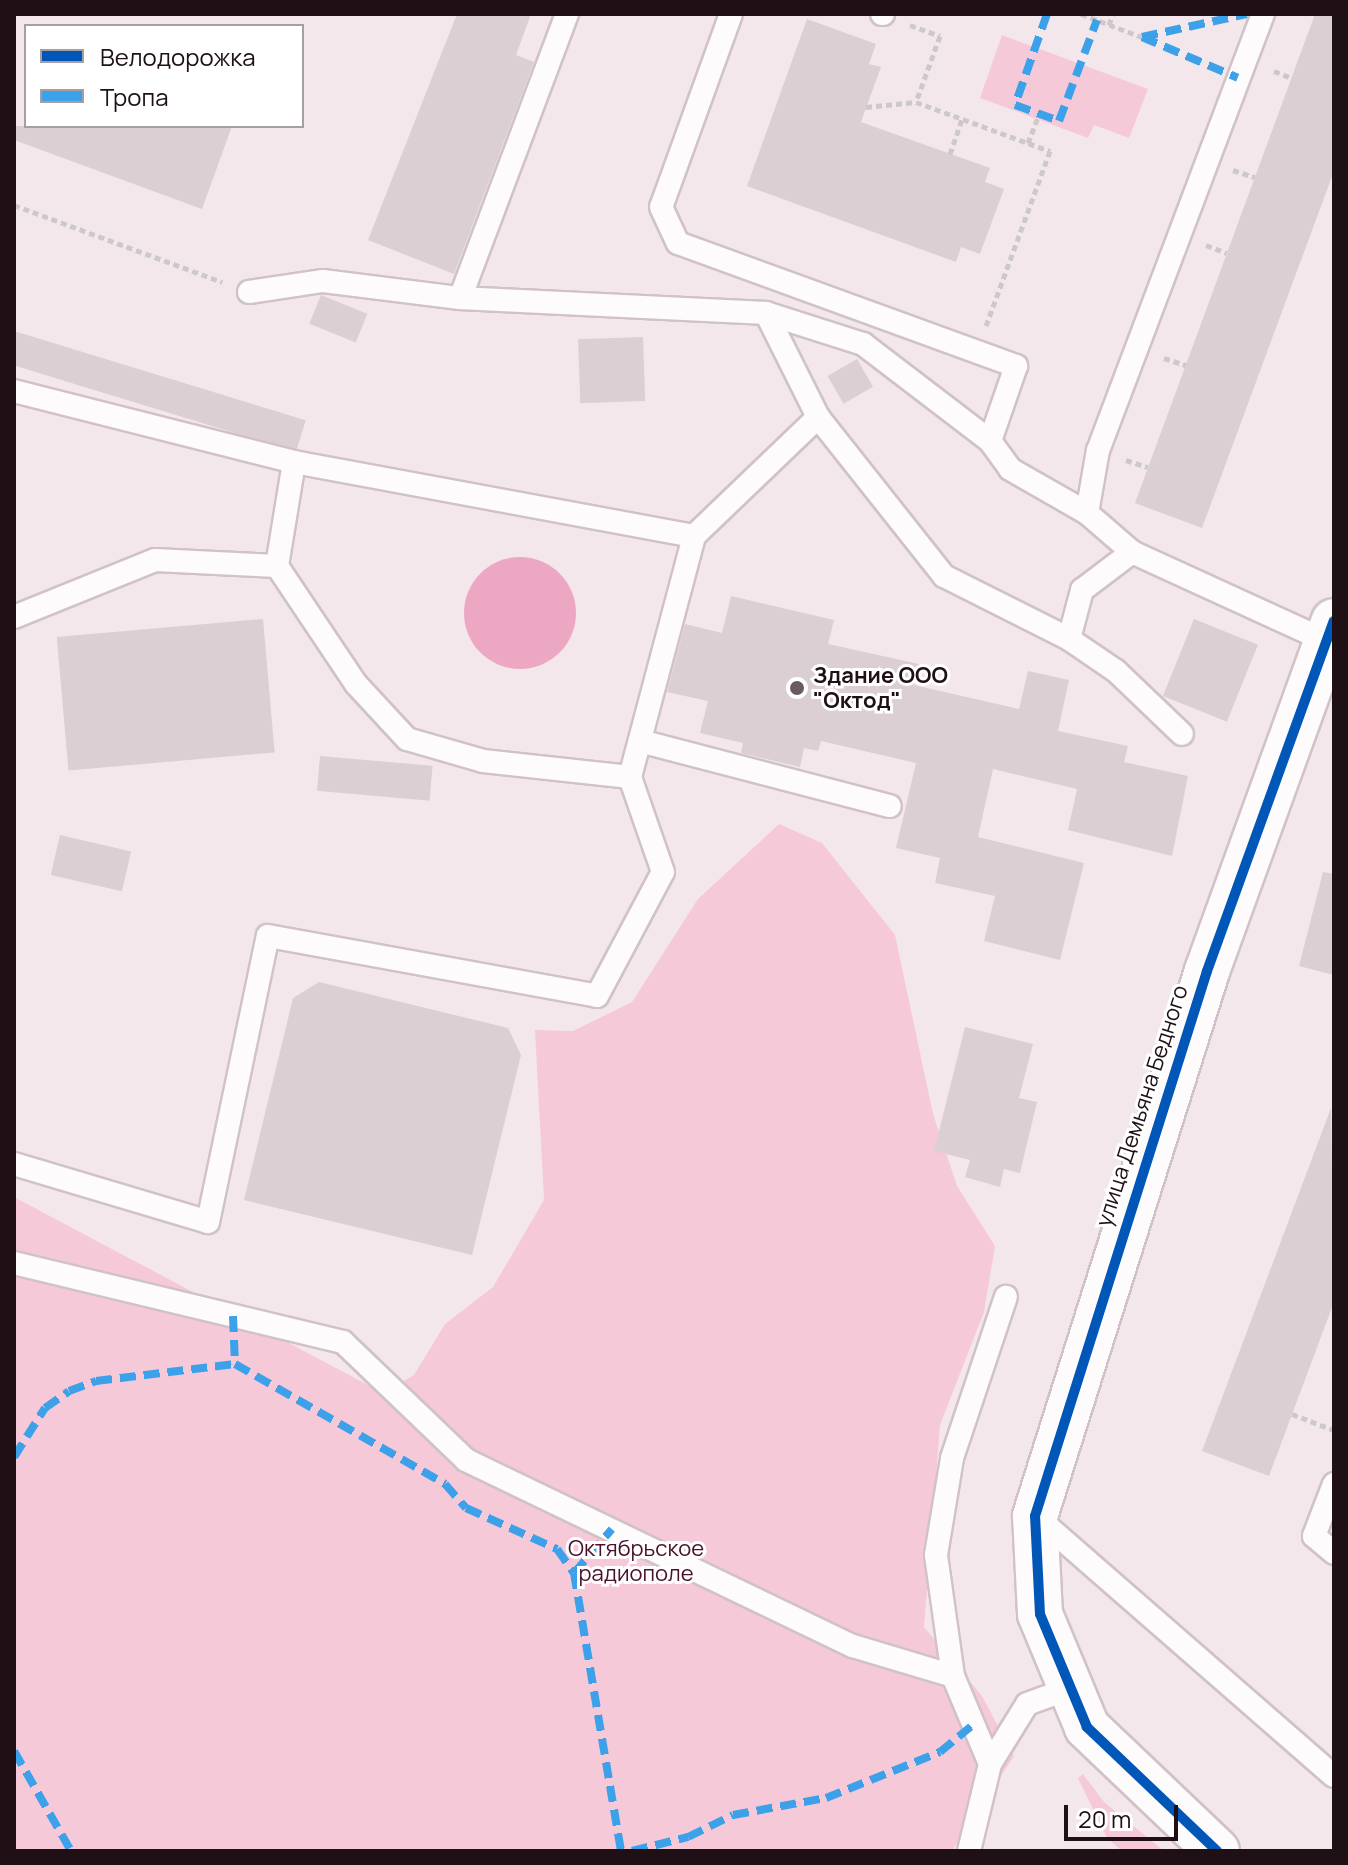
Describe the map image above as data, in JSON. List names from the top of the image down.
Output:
{
  "streets": {
    "street": ["улица Демьяна Бедного"]
  },
  "parks": ["Октябрьское радиополе"],
  "places": ["Здание ООО \"Октод\""],
  "legend": ["Велодорожка", "Тропа"],
  "scale_bar": "20 m"
}
